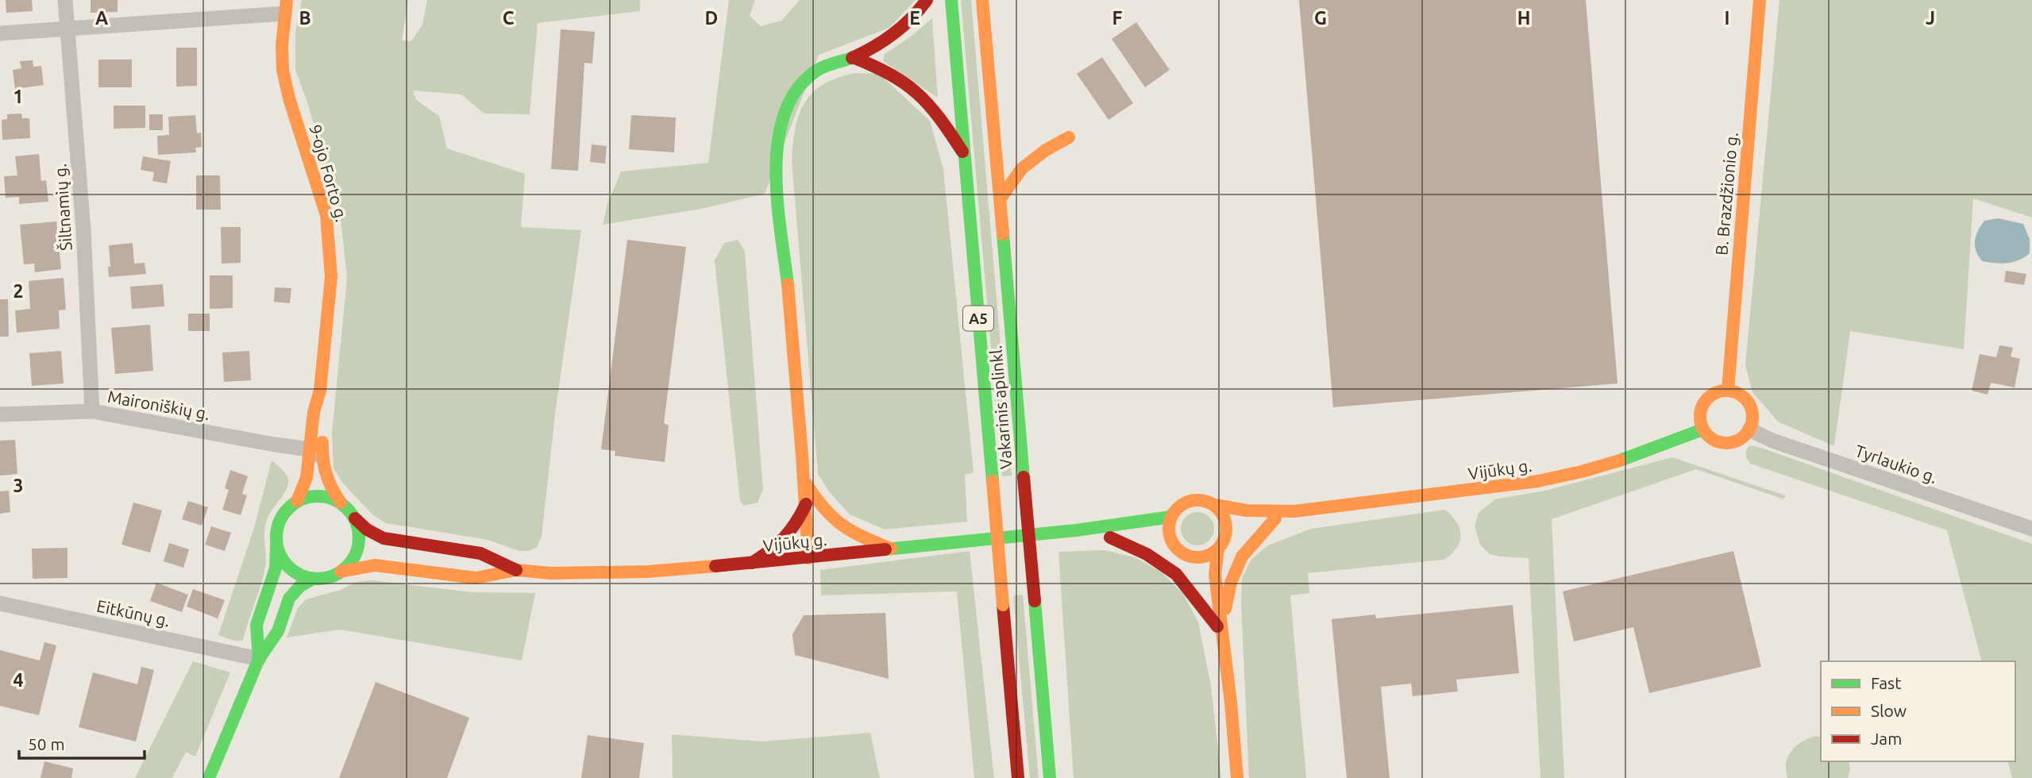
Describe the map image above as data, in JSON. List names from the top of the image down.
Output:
{
  "streets": {
    "main road": [
      "9-ojo Forto g.",
      "B. Brazdžionio g.",
      "A5",
      "Vakarinis aplinkl.",
      "Vijūkų g."
    ],
    "street": [
      "Šiltnamių g.",
      "Maironiškių g.",
      "Tyrlaukio g.",
      "Eitkūnų g."
    ]
  },
  "crossings": [
    ["9-ojo Forto g.", "Maironiškių g."],
    ["9-ojo Forto g.", "Vijūkų g."],
    ["B. Brazdžionio g.", "Tyrlaukio g."],
    ["B. Brazdžionio g.", "Vijūkų g."],
    ["Šiltnamių g.", "Maironiškių g."],
    ["Tyrlaukio g.", "Vijūkų g."]
  ],
  "legend": ["Fast", "Slow", "Jam"],
  "scale_bar": "50 m",
  "grid": {
    "columns": [
      "A",
      "B",
      "C",
      "D",
      "E",
      "F",
      "G",
      "H",
      "I",
      "J"
    ],
    "rows": [
      "1",
      "2",
      "3",
      "4"
    ]
  }
}
